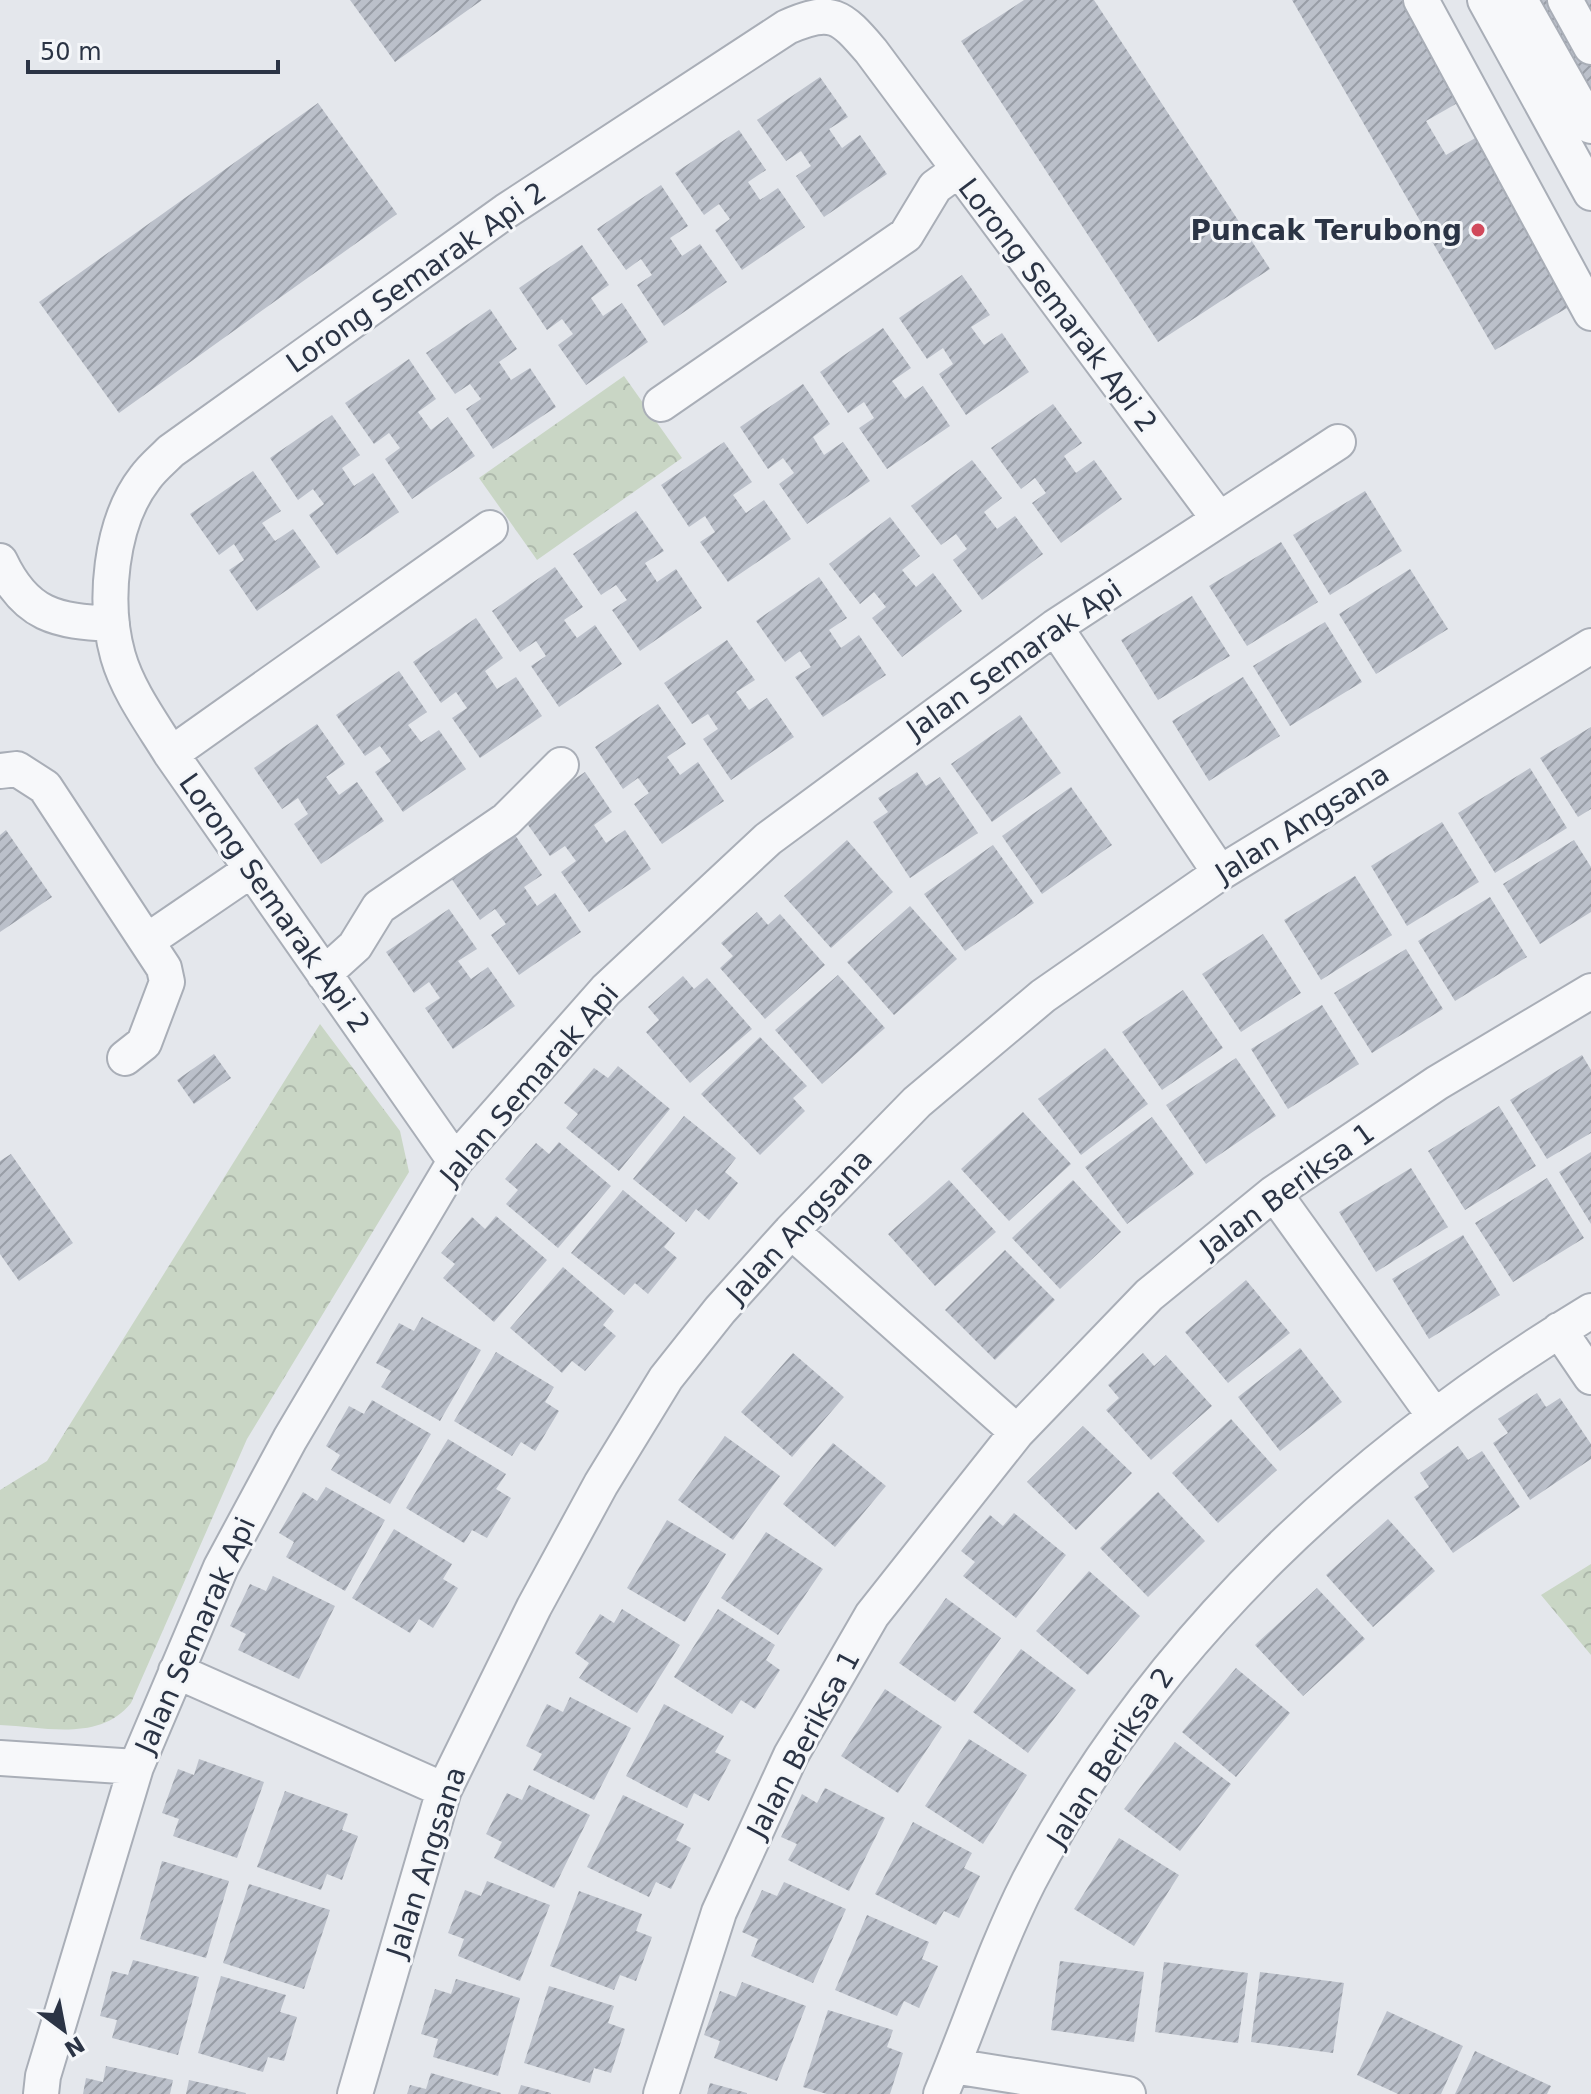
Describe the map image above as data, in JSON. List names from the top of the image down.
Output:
{
  "streets": {
    "street": [
      "Lorong Semarak Api 2",
      "Jalan Semarak Api",
      "Jalan Angsana",
      "Jalan Beriksa 1",
      "Jalan Beriksa 2"
    ]
  },
  "crossings": [
    ["Lorong Semarak Api 2", "Jalan Semarak Api"]
  ],
  "places": ["Puncak Terubong"],
  "scale_bar": "50 m",
  "north": "bottom right"
}
